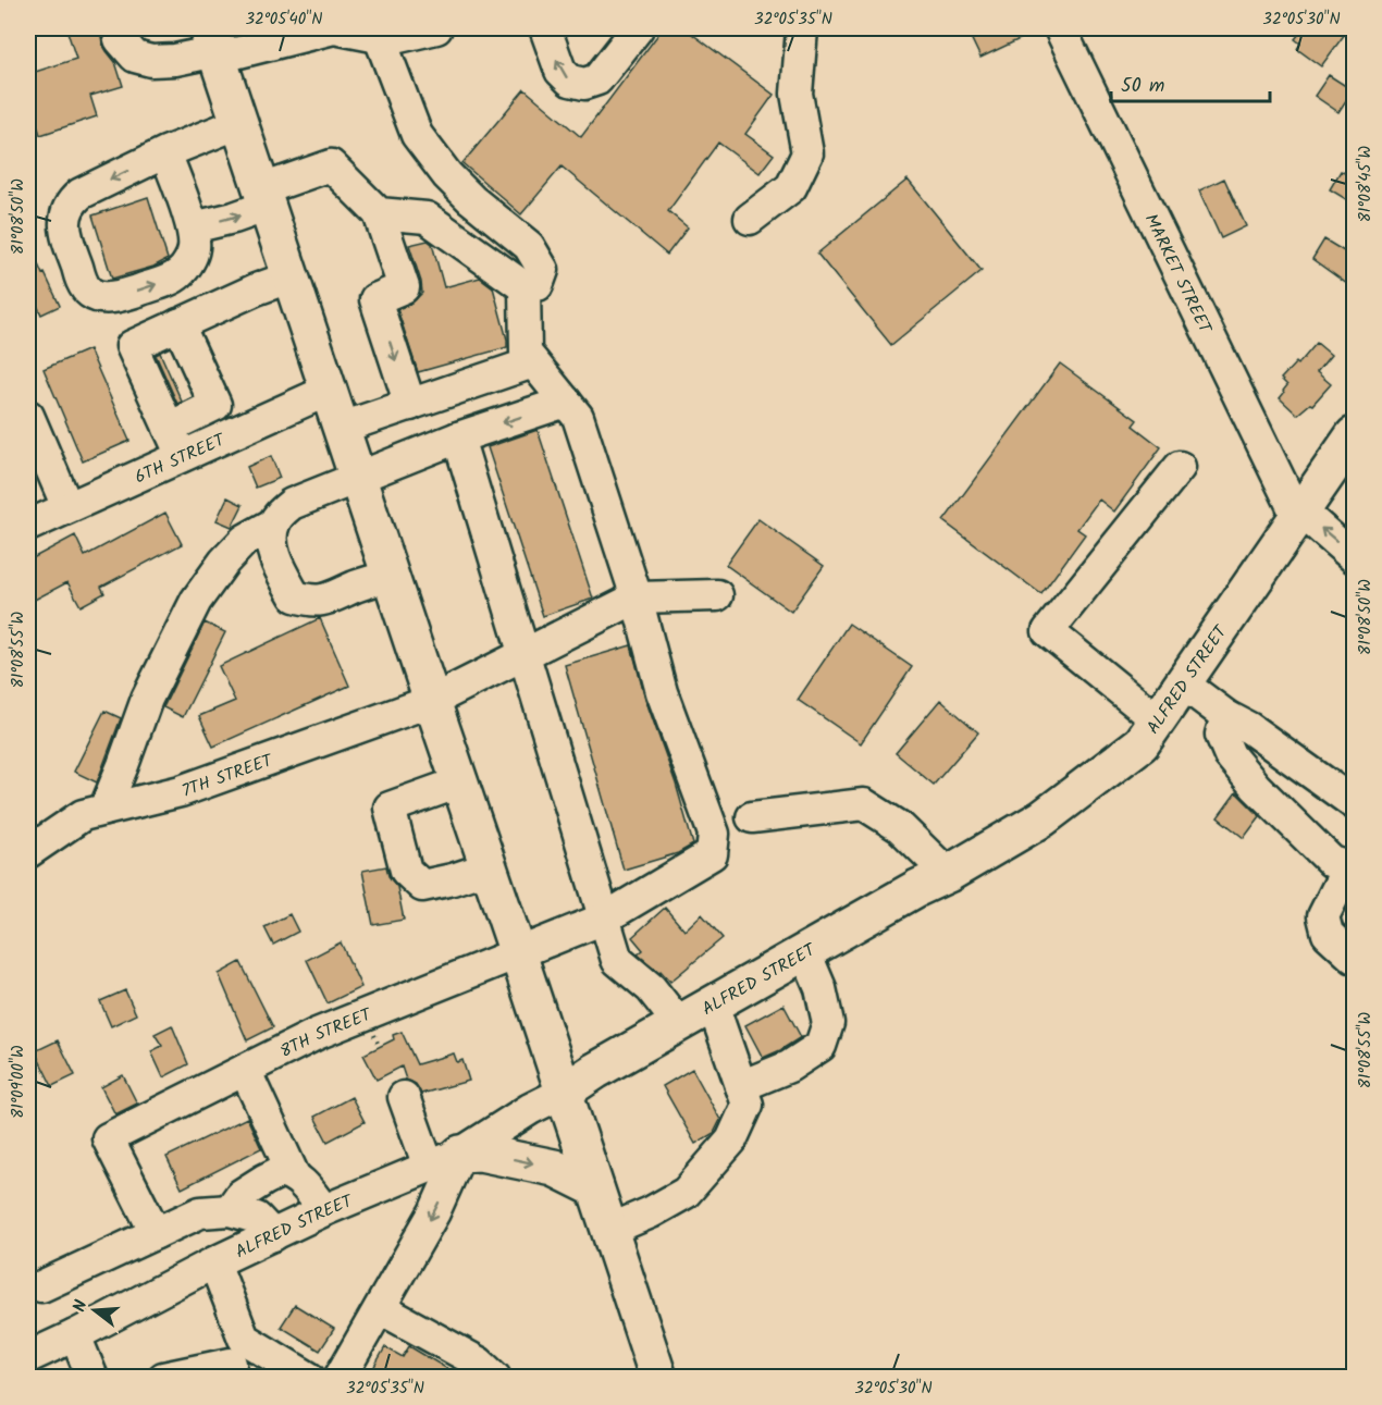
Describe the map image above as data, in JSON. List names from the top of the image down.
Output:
{
  "streets": {
    "main road": ["ALFRED STREET"],
    "street": [
      "MARKET STREET",
      "6TH STREET",
      "7TH STREET",
      "8TH STREET"
    ]
  },
  "crossings": [
    ["MARKET STREET", "ALFRED STREET"],
    ["7TH STREET", "8TH STREET"]
  ],
  "scale_bar": "50 m",
  "north": "left",
  "coordinates": [
    "32°05'40\"N",
    "32°05'35\"N",
    "32°05'30\"N",
    "81°08'45\"W",
    "81°08'50\"W",
    "81°08'55\"W",
    "81°09'00\"W"
  ]
}
